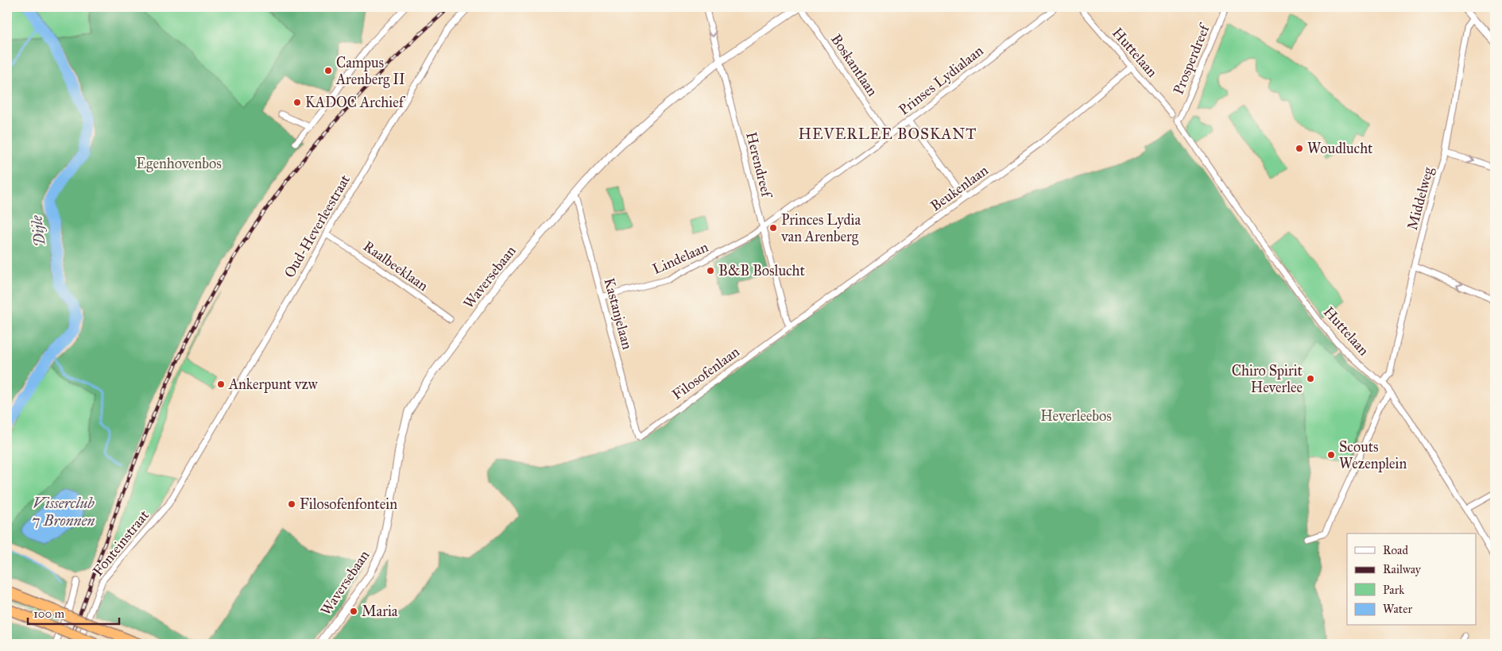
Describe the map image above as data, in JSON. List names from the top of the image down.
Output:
{
  "streets": {
    "street": [
      "Huttelaan",
      "Prosperdreef",
      "Boskantlaan",
      "Prinses Lydialaan",
      "Herendreef",
      "Beukenlaan",
      "Middelweg",
      "Oud-Heverleestraat",
      "Lindelaan",
      "Raalbeeklaan",
      "Waversebaan",
      "Kastanjelaan",
      "Filosofenlaan",
      "Fonteinstraat"
    ]
  },
  "crossings": [
    ["Huttelaan", "Prosperdreef"],
    ["Huttelaan", "Beukenlaan"],
    ["Huttelaan", "Middelweg"],
    ["Boskantlaan", "Prinses Lydialaan"],
    ["Boskantlaan", "Waversebaan"],
    ["Prinses Lydialaan", "Herendreef"],
    ["Prinses Lydialaan", "Lindelaan"],
    ["Herendreef", "Lindelaan"],
    ["Herendreef", "Waversebaan"],
    ["Herendreef", "Filosofenlaan"],
    ["Beukenlaan", "Filosofenlaan"],
    ["Oud-Heverleestraat", "Raalbeeklaan"],
    ["Oud-Heverleestraat", "Fonteinstraat"],
    ["Lindelaan", "Kastanjelaan"],
    ["Waversebaan", "Kastanjelaan"],
    ["Kastanjelaan", "Filosofenlaan"]
  ],
  "districts": ["HEVERLEE BOSKANT"],
  "water": ["Dijle", "Visserclub 7 Bronnen"],
  "parks": ["Egenhovenbos", "Heverleebos"],
  "places": [
    "Campus Arenberg II",
    "KADOC Archief",
    "Woudlucht",
    "Princes Lydia van Arenberg",
    "B&B Boslucht",
    "Chiro Spirit Heverlee",
    "Ankerpunt vzw",
    "Scouts Wezenplein",
    "Filosofenfontein",
    "Maria"
  ],
  "legend": [
    "Road",
    "Railway",
    "Park",
    "Water"
  ],
  "scale_bar": "100 m"
}
